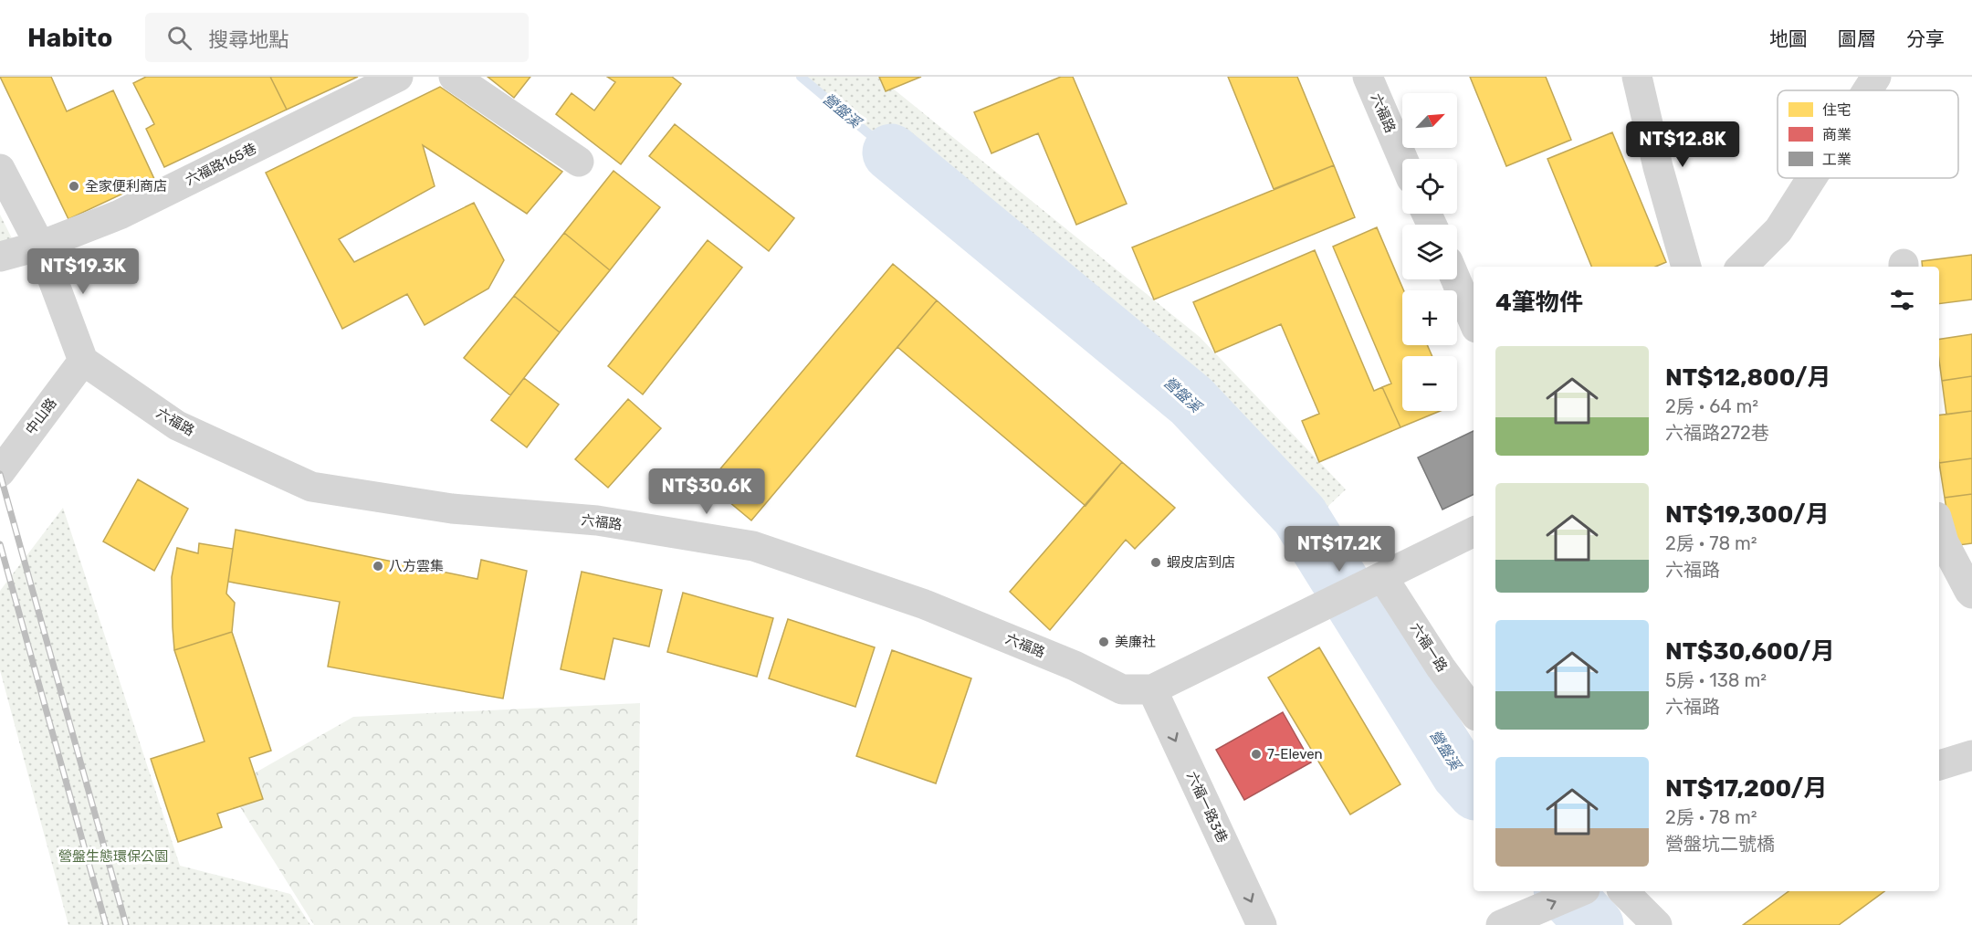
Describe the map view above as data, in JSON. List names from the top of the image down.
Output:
{
  "streets": {
    "street": [
      "六福路",
      "六福路165巷",
      "中山路",
      "六福一路",
      "六福一路3巷"
    ]
  },
  "crossings": [
    ["六福路", "中山路"],
    ["六福路", "六福一路"],
    ["六福路", "六福一路3巷"]
  ],
  "one_way": ["六福一路3巷"],
  "water": ["營盤溪"],
  "parks": ["營盤生態環保公園"],
  "places": [
    "全家便利商店",
    "蝦皮店到店",
    "八方雲集",
    "美廉社",
    "7-Eleven"
  ],
  "legend": ["住宅", "商業", "工業"],
  "north": "top right",
  "page": {
    "header": "Habito",
    "search": "搜尋地點",
    "nav": ["地圖", "圖層", "分享"],
    "map_buttons": ["+", "−"],
    "price": [
      "NT$12.8K",
      "NT$19.3K",
      "NT$30.6K",
      "NT$17.2K"
    ],
    "heading": "4筆物件",
    "list": [
      {
        "name": "NT$12,800/月",
        "note": "2房 · 64 m² · 六福路272巷"
      },
      {
        "name": "NT$19,300/月",
        "note": "2房 · 78 m² · 六福路"
      },
      {
        "name": "NT$30,600/月",
        "note": "5房 · 138 m² · 六福路"
      },
      {
        "name": "NT$17,200/月",
        "note": "2房 · 78 m² · 營盤坑二號橋"
      }
    ]
  }
}
